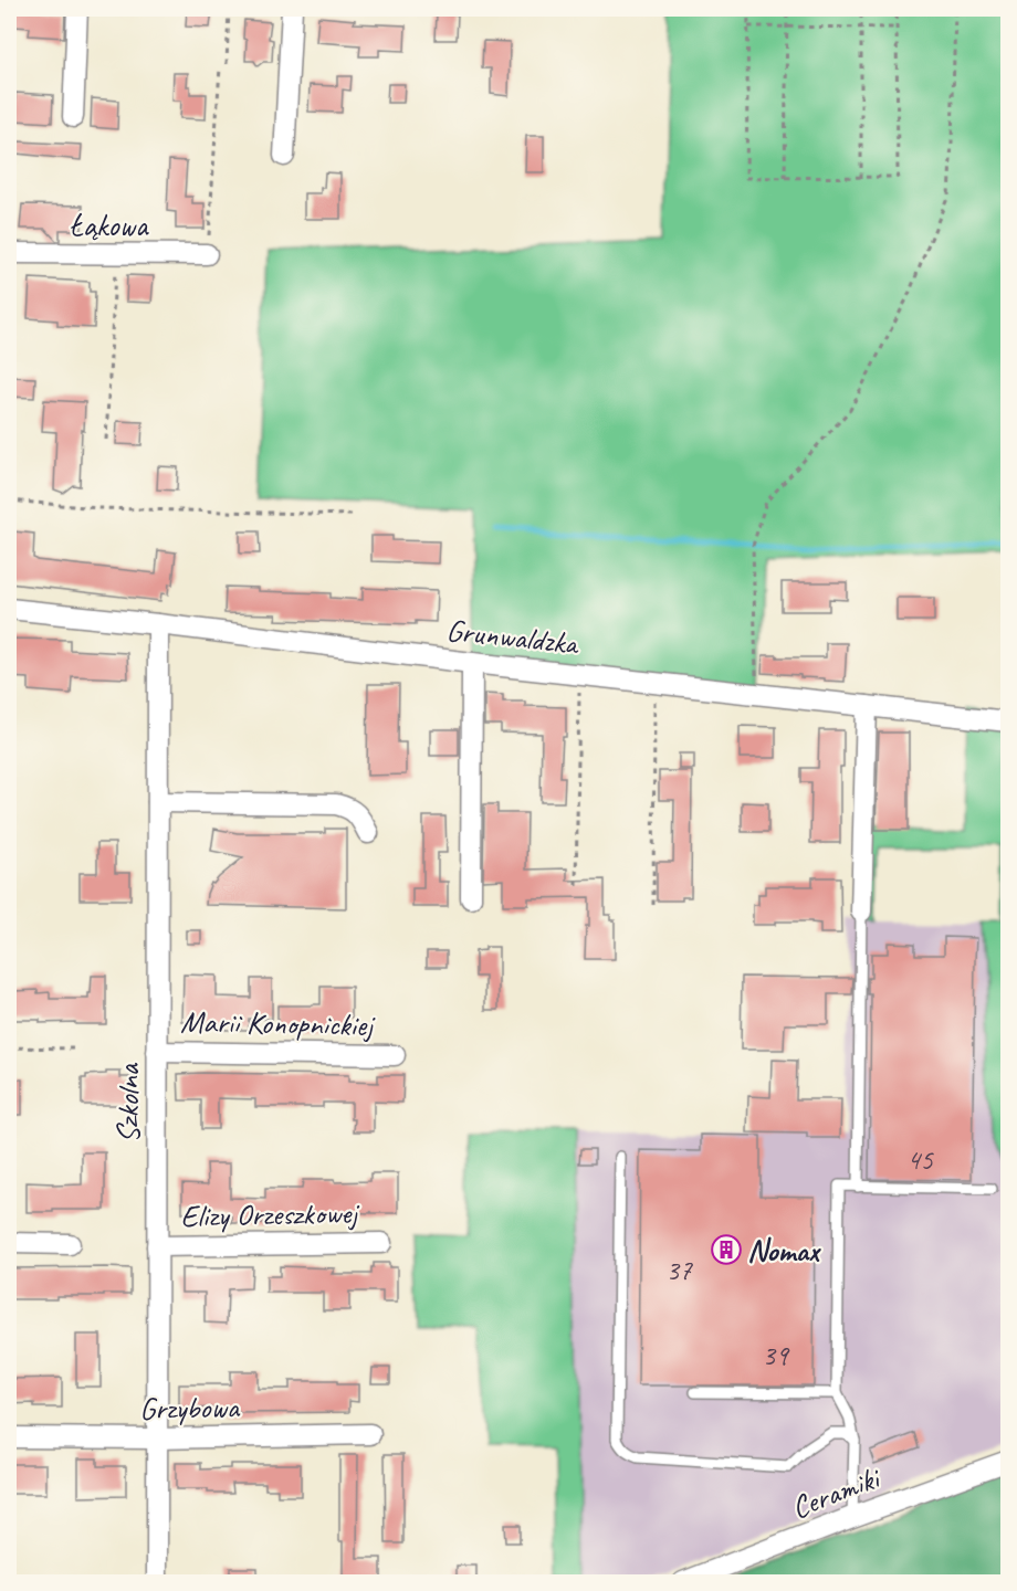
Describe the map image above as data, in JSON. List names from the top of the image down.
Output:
{
  "streets": {
    "street": [
      "Łąkowa",
      "Grunwaldzka",
      "Marii Konopnickiej",
      "Szkolna",
      "Elizy Orzeszkowej",
      "Grzybowa",
      "Ceramiki"
    ]
  },
  "crossings": [
    ["Grunwaldzka", "Szkolna"],
    ["Marii Konopnickiej", "Szkolna"],
    ["Szkolna", "Elizy Orzeszkowej"],
    ["Szkolna", "Grzybowa"]
  ],
  "places": {
    "building": ["Nomax"]
  },
  "house_numbers": ["45", "37", "39"]
}
